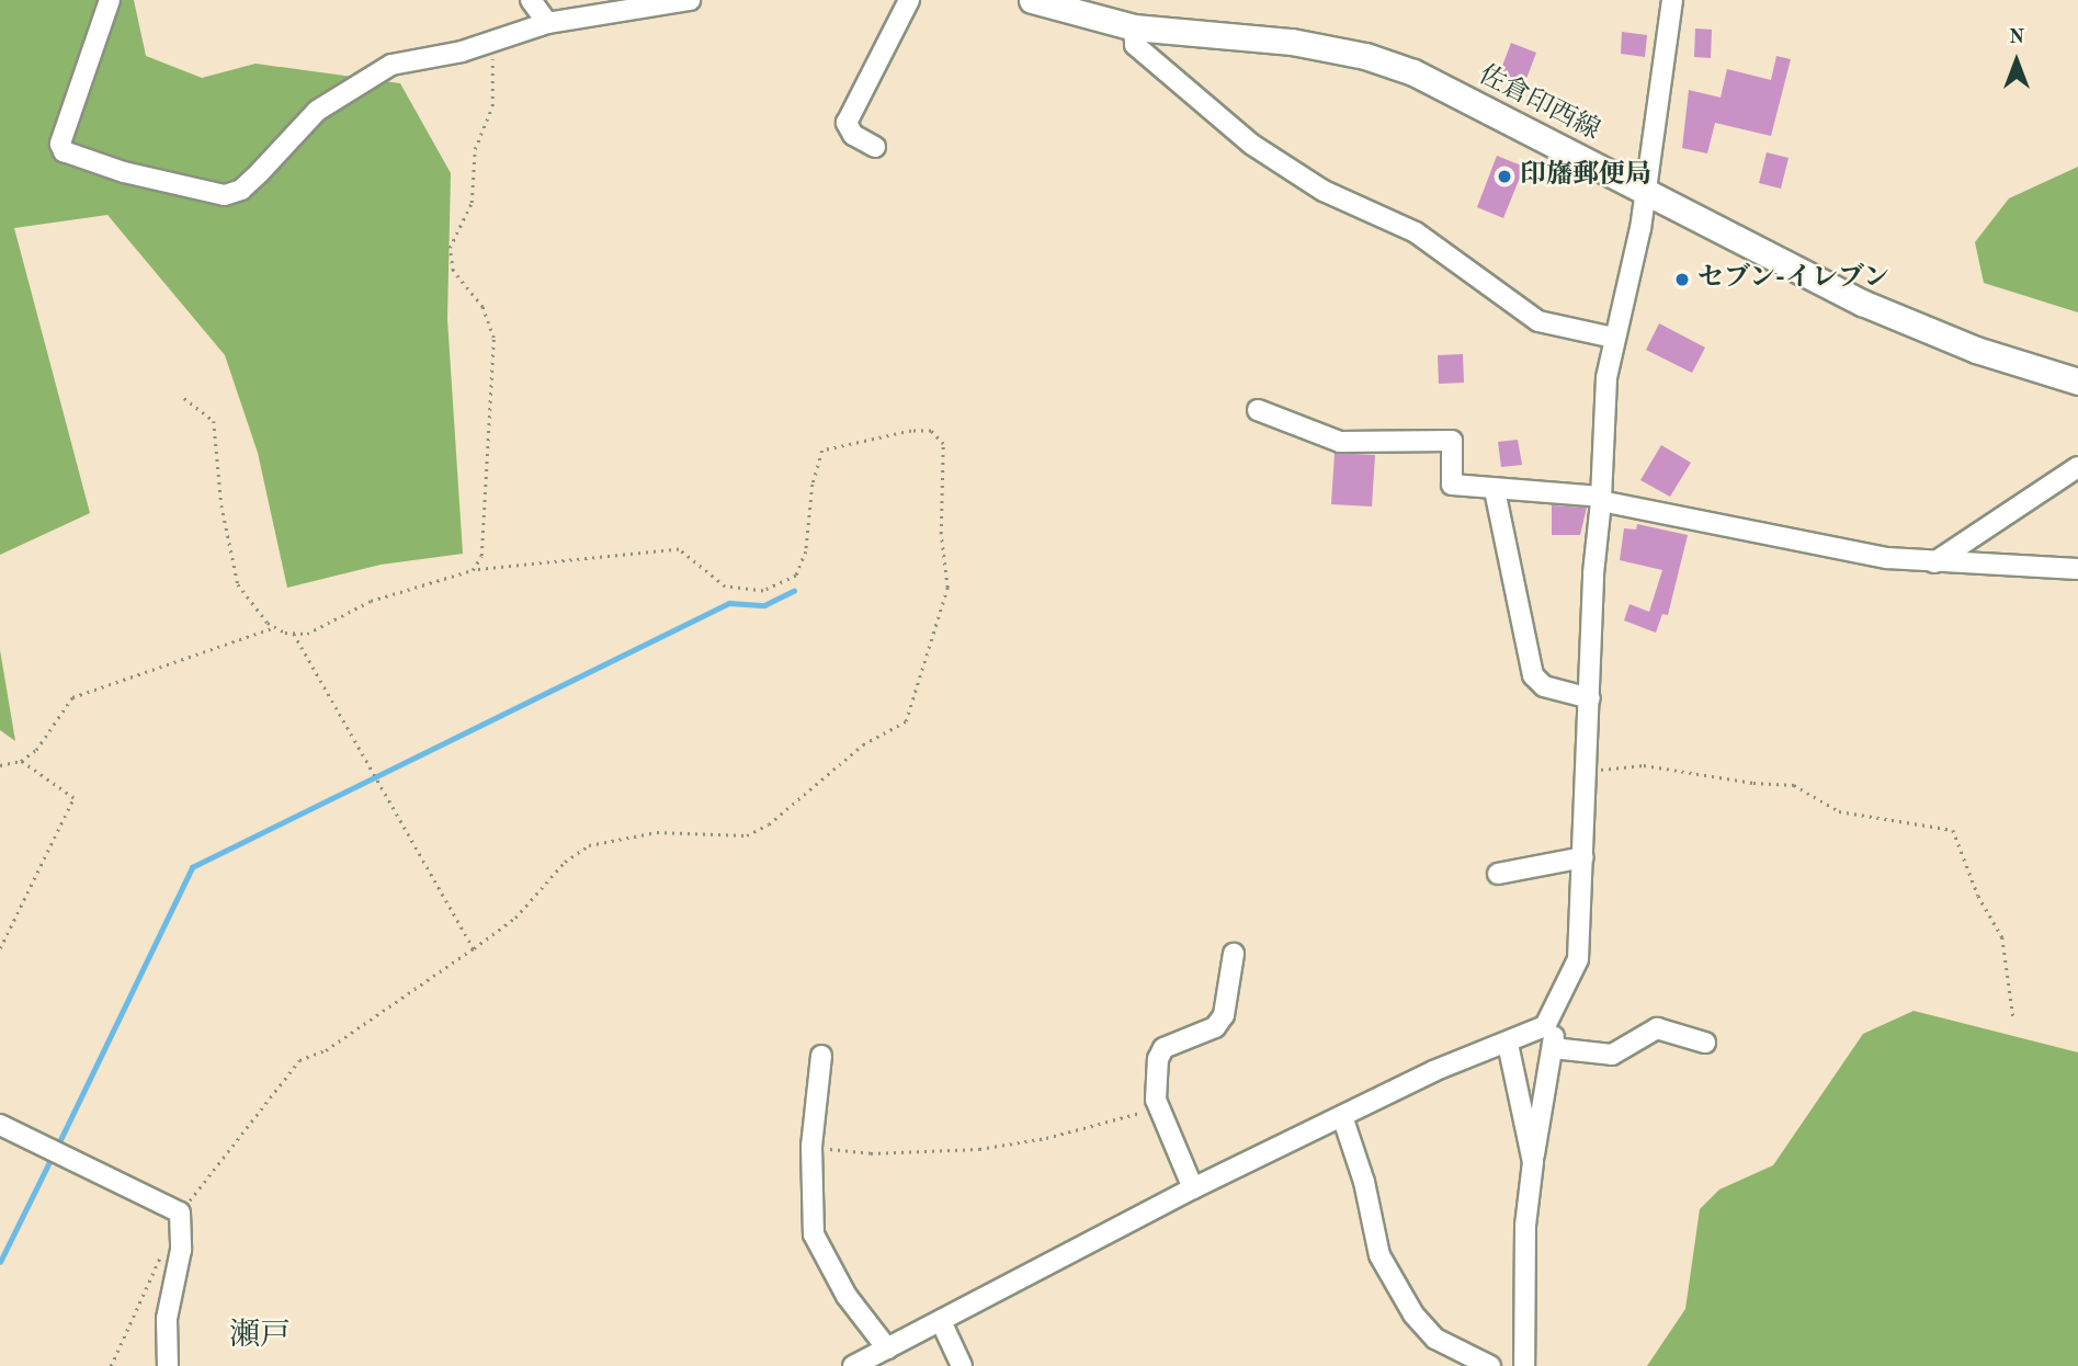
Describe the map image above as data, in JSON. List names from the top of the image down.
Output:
{
  "streets": {
    "main road": ["佐倉印西線"]
  },
  "districts": ["瀬戸"],
  "places": ["印旛郵便局", "セブン-イレブン"],
  "north": "top"
}
